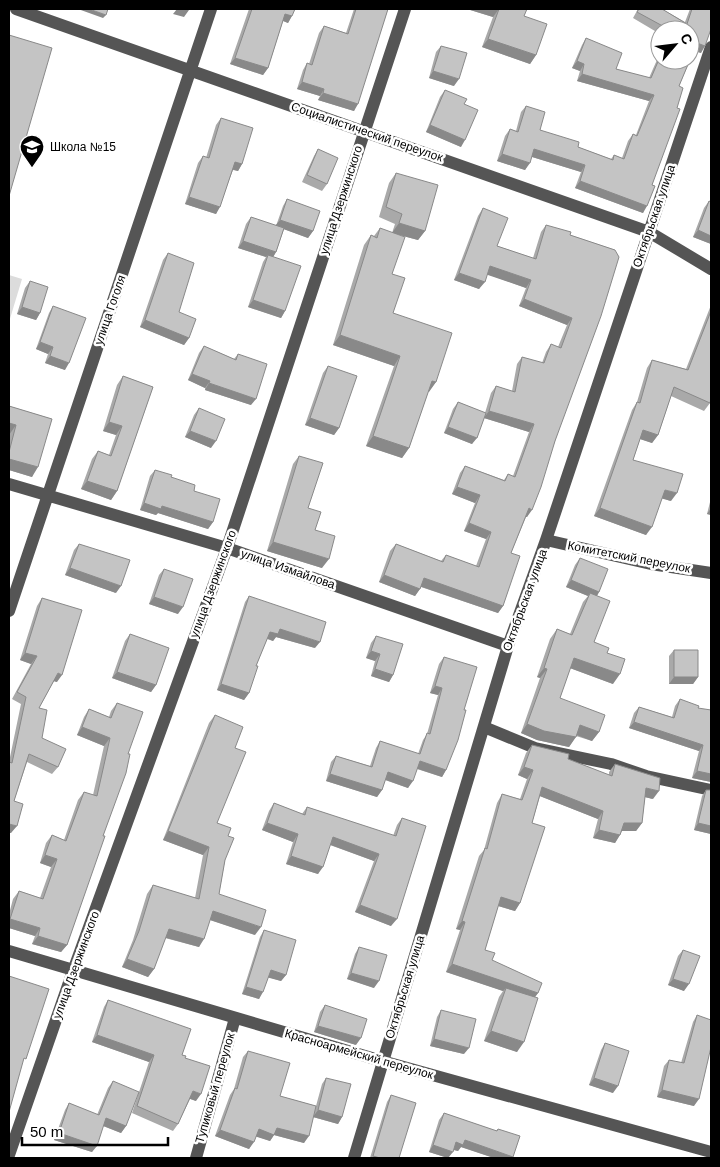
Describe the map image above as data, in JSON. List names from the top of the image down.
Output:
{
  "streets": {
    "street": [
      "Социалистический переулок",
      "улица Дзержинского",
      "Октябрьская улица",
      "улица Гоголя",
      "Комитетский переулок",
      "улица Измайлова",
      "Красноармейский переулок",
      "Тупиковый переулок"
    ]
  },
  "crossings": [
    ["Социалистический переулок", "улица Дзержинского"],
    ["Социалистический переулок", "Октябрьская улица"],
    ["Социалистический переулок", "улица Гоголя"],
    ["улица Дзержинского", "улица Измайлова"],
    ["улица Дзержинского", "Красноармейский переулок"],
    ["Октябрьская улица", "Комитетский переулок"],
    ["Октябрьская улица", "улица Измайлова"],
    ["Октябрьская улица", "Красноармейский переулок"],
    ["улица Гоголя", "улица Измайлова"],
    ["Красноармейский переулок", "Тупиковый переулок"]
  ],
  "places": {
    "school or university": ["Школа №15"]
  },
  "scale_bar": "50 m",
  "north": "top right"
}
